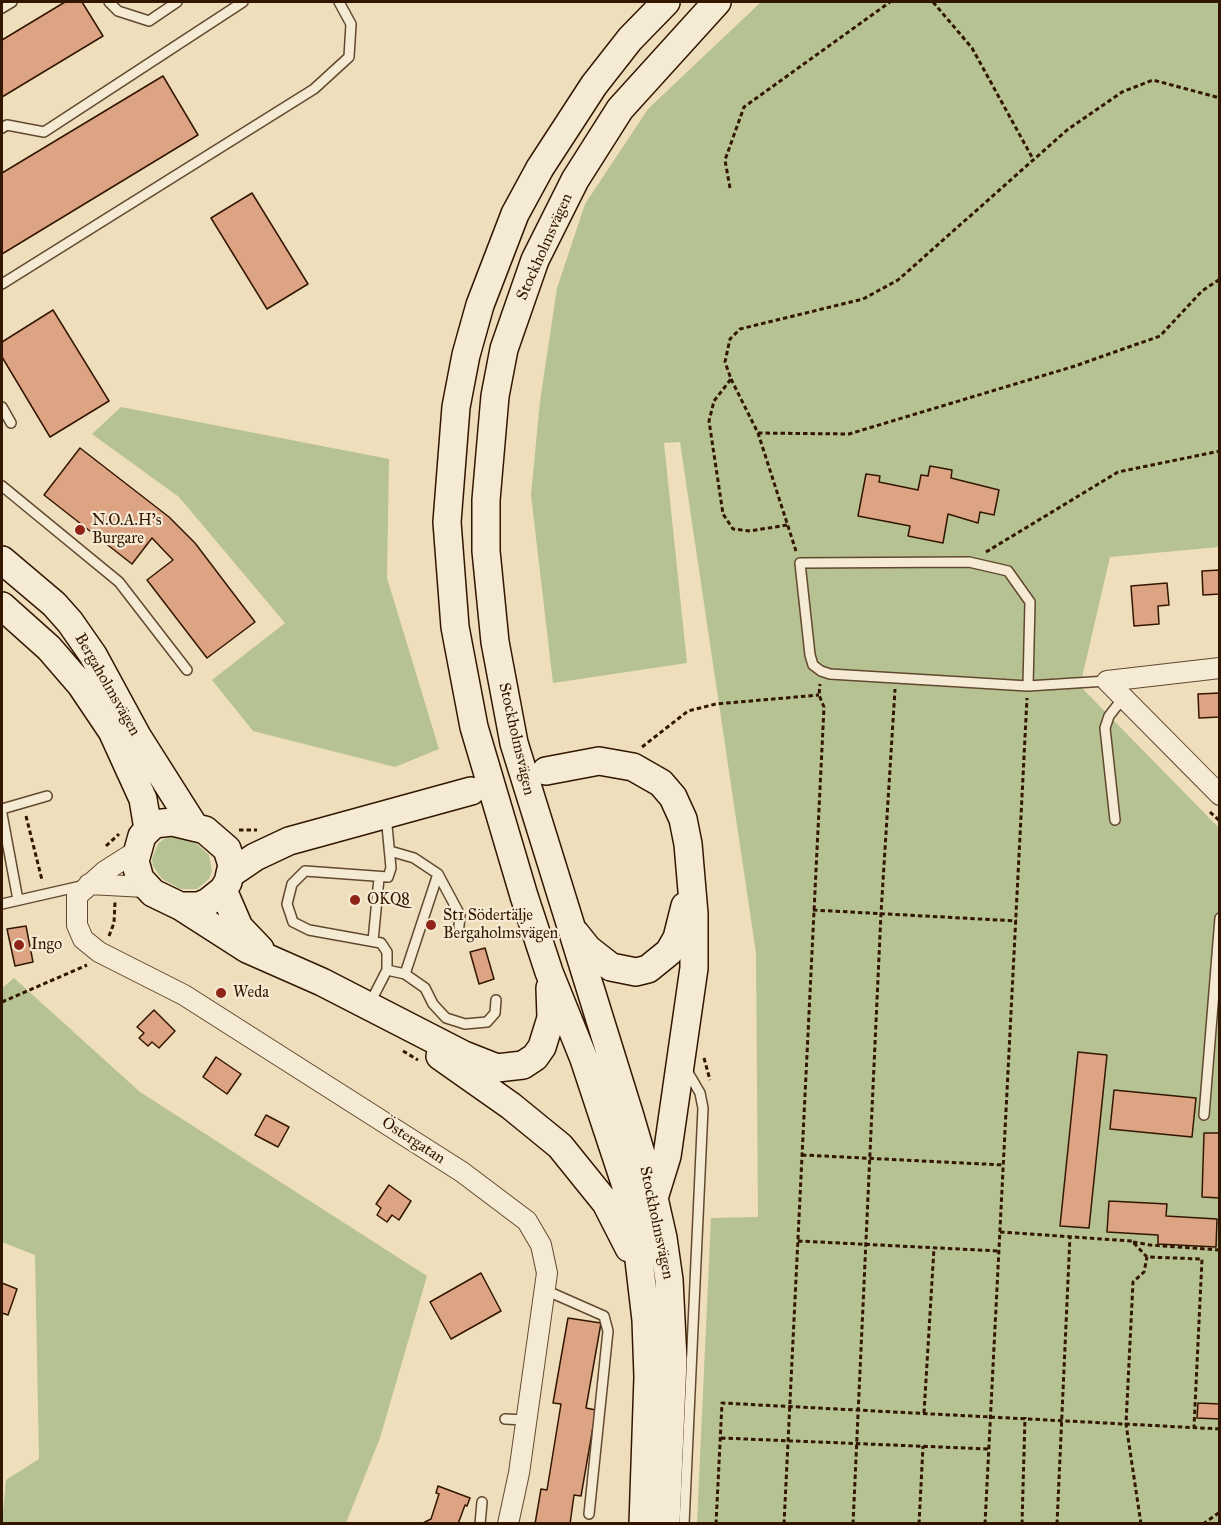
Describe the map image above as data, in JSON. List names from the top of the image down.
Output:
{
  "streets": {
    "main road": ["Stockholmsvägen", "Bergaholmsvägen"],
    "street": ["Östergatan"]
  },
  "crossings": [
    ["Bergaholmsvägen", "Östergatan"]
  ],
  "places": [
    "N.O.A.H’s Burgare",
    "OKQ8",
    "St1 Södertälje Bergaholmsvägen",
    "Ingo",
    "Weda"
  ]
}
